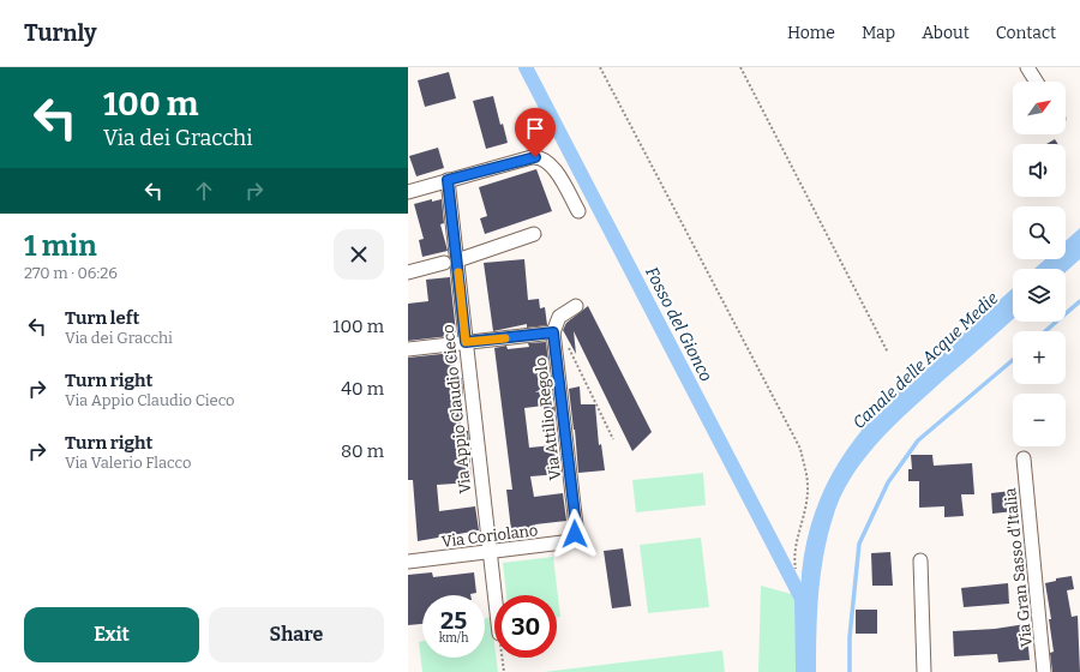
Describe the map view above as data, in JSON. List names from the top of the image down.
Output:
{
  "streets": {
    "street": [
      "Via Appio Claudio Cieco",
      "Via Attilio Regolo",
      "Via Coriolano",
      "Via Gran Sasso d'Italia"
    ]
  },
  "crossings": [
    ["Via Appio Claudio Cieco", "Via Coriolano"],
    ["Via Attilio Regolo", "Via Coriolano"]
  ],
  "water": ["Fosso del Gionco", "Canale delle Acque Medie"],
  "north": "top right",
  "page": {
    "header": "Turnly",
    "nav": [
      "Home",
      "Map",
      "About",
      "Contact"
    ],
    "turn": ["100 m", "Via dei Gracchi"],
    "map_buttons": ["+", "−"],
    "heading": ["1 min", "270 m · 06:26"],
    "list": [
      {
        "name": "Turn left",
        "note": "Via dei Gracchi",
        "value": "100 m"
      },
      {
        "name": "Turn right",
        "note": "Via Appio Claudio Cieco",
        "value": "40 m"
      },
      {
        "name": "Turn right",
        "note": "Via Valerio Flacco",
        "value": "80 m"
      }
    ],
    "speed": "25 km/h",
    "limit": "30",
    "buttons": ["Exit", "Share"]
  }
}
